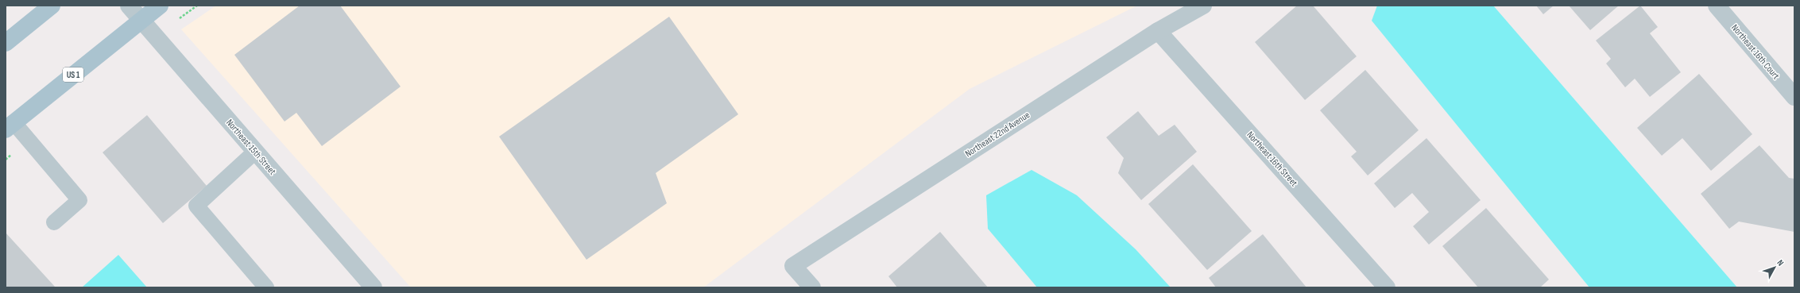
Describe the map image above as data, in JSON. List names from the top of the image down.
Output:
{
  "streets": {
    "main road": ["US 1"],
    "street": [
      "Northeast 16th Court",
      "Northeast 22nd Avenue",
      "Northeast 15th Street",
      "Northeast 16th Street"
    ]
  },
  "crossings": [
    ["US 1", "Northeast 15th Street"],
    ["Northeast 22nd Avenue", "Northeast 16th Street"]
  ],
  "north": "top right"
}
